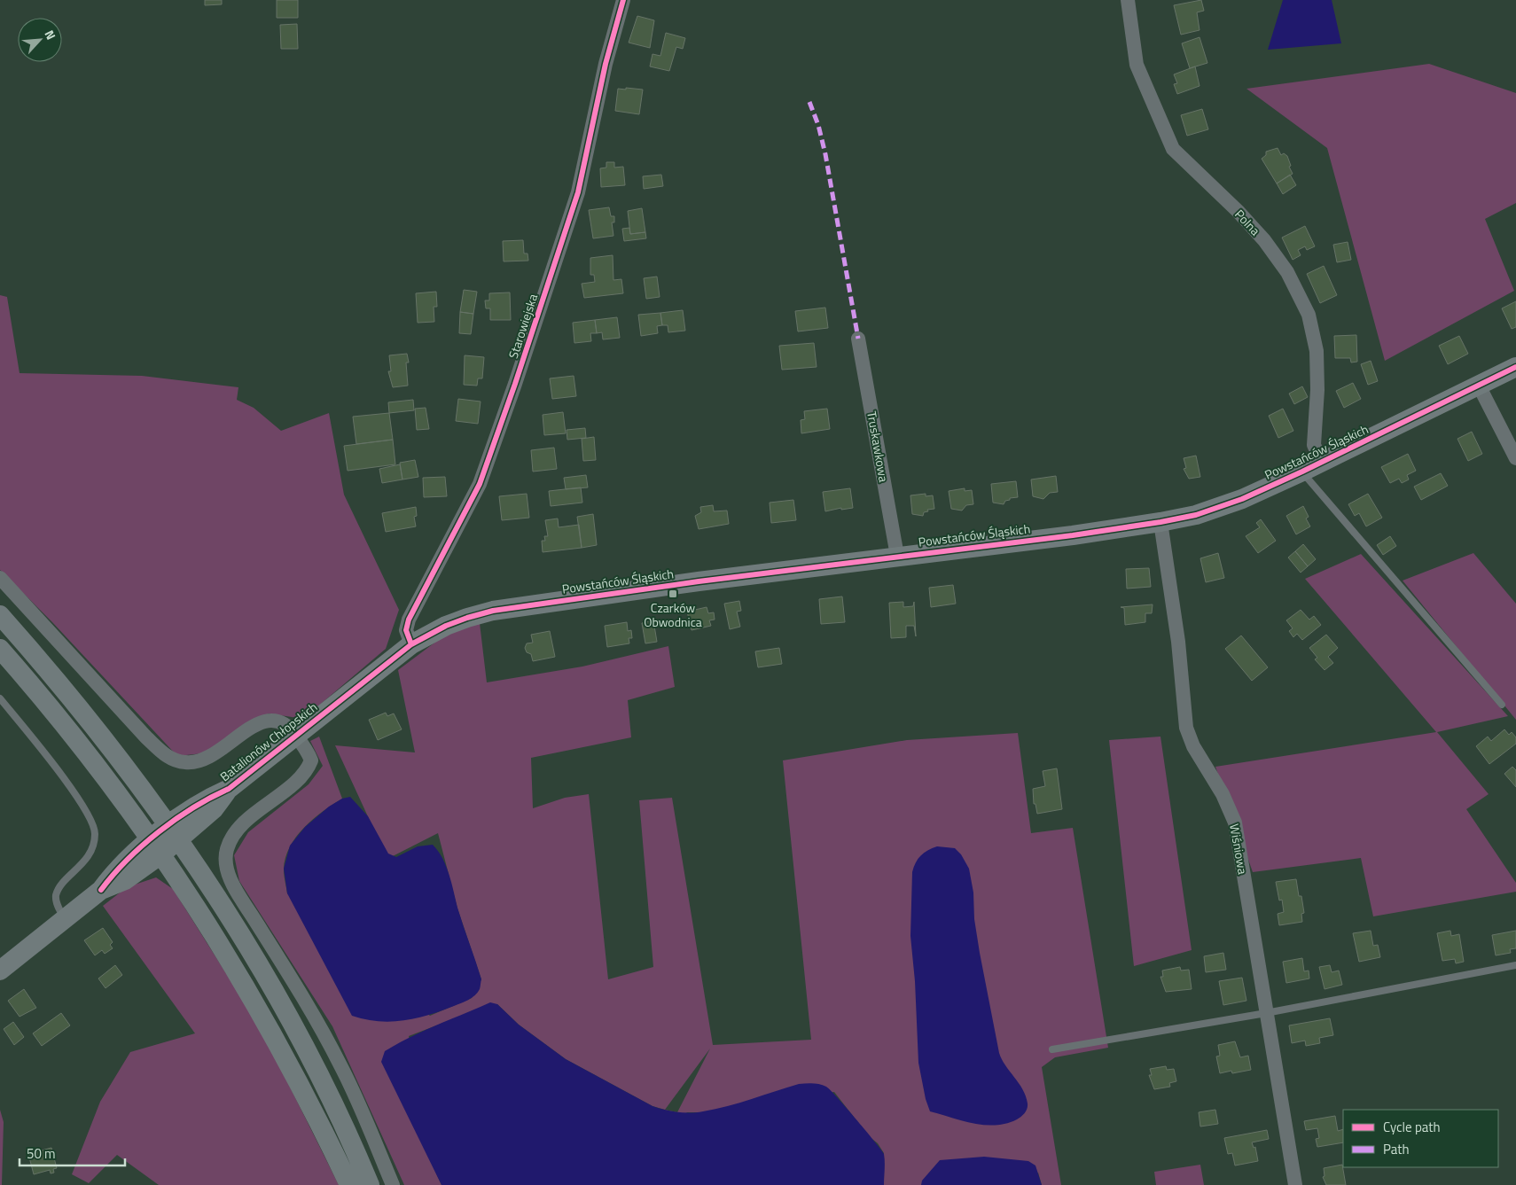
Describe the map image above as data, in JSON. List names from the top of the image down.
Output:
{
  "streets": {
    "street": [
      "Polna",
      "Starowiejska",
      "Truskawkowa",
      "Powstańców Śląskich",
      "Batalionów Chłopskich",
      "Wiśniowa"
    ]
  },
  "crossings": [
    ["Polna", "Powstańców Śląskich"],
    ["Starowiejska", "Powstańców Śląskich"],
    ["Starowiejska", "Batalionów Chłopskich"],
    ["Truskawkowa", "Powstańców Śląskich"],
    ["Powstańców Śląskich", "Batalionów Chłopskich"],
    ["Powstańców Śląskich", "Wiśniowa"]
  ],
  "places": {
    "transit": ["Czarków Obwodnica"]
  },
  "legend": ["Cycle path", "Path"],
  "scale_bar": "50 m",
  "north": "top right"
}
